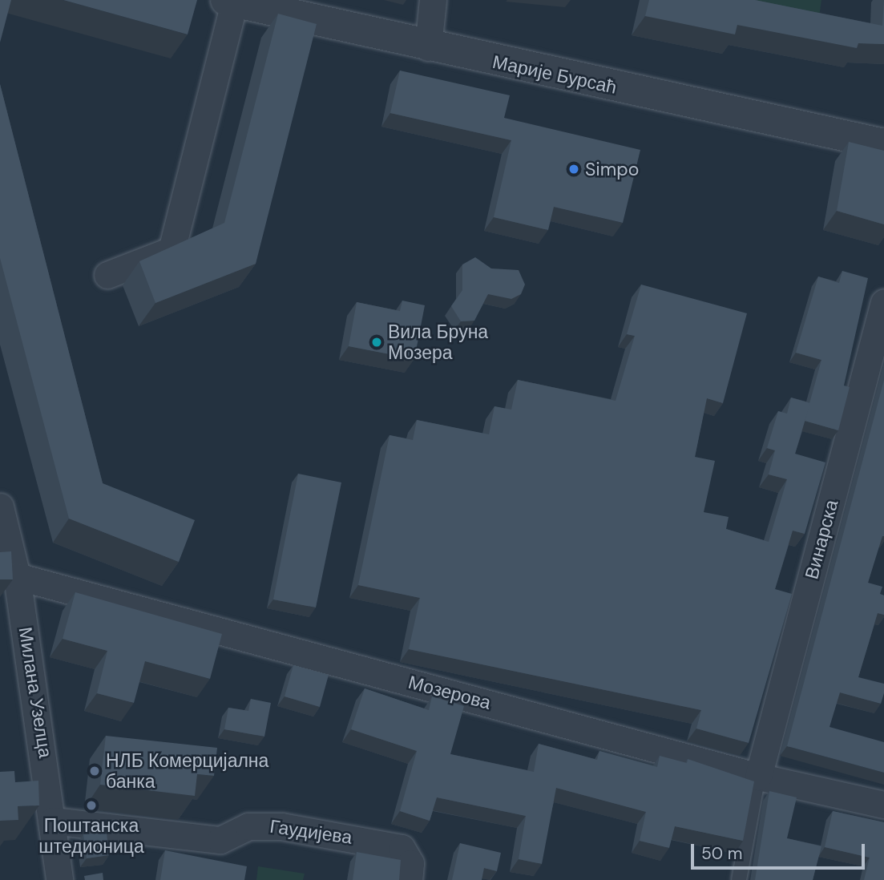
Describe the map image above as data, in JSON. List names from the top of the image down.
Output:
{
  "streets": {
    "street": [
      "Марије Бурсаћ",
      "Винарска",
      "Милана Узелца",
      "Мозерова",
      "Гаудијева"
    ]
  },
  "crossings": [
    ["Винарска", "Мозерова"],
    ["Милана Узелца", "Мозерова"],
    ["Милана Узелца", "Гаудијева"]
  ],
  "places": [
    "Simpo",
    "Вила Бруна Мозера",
    "НЛБ Комерцијална банка",
    "Поштанска штедионица"
  ],
  "scale_bar": "50 m"
}
